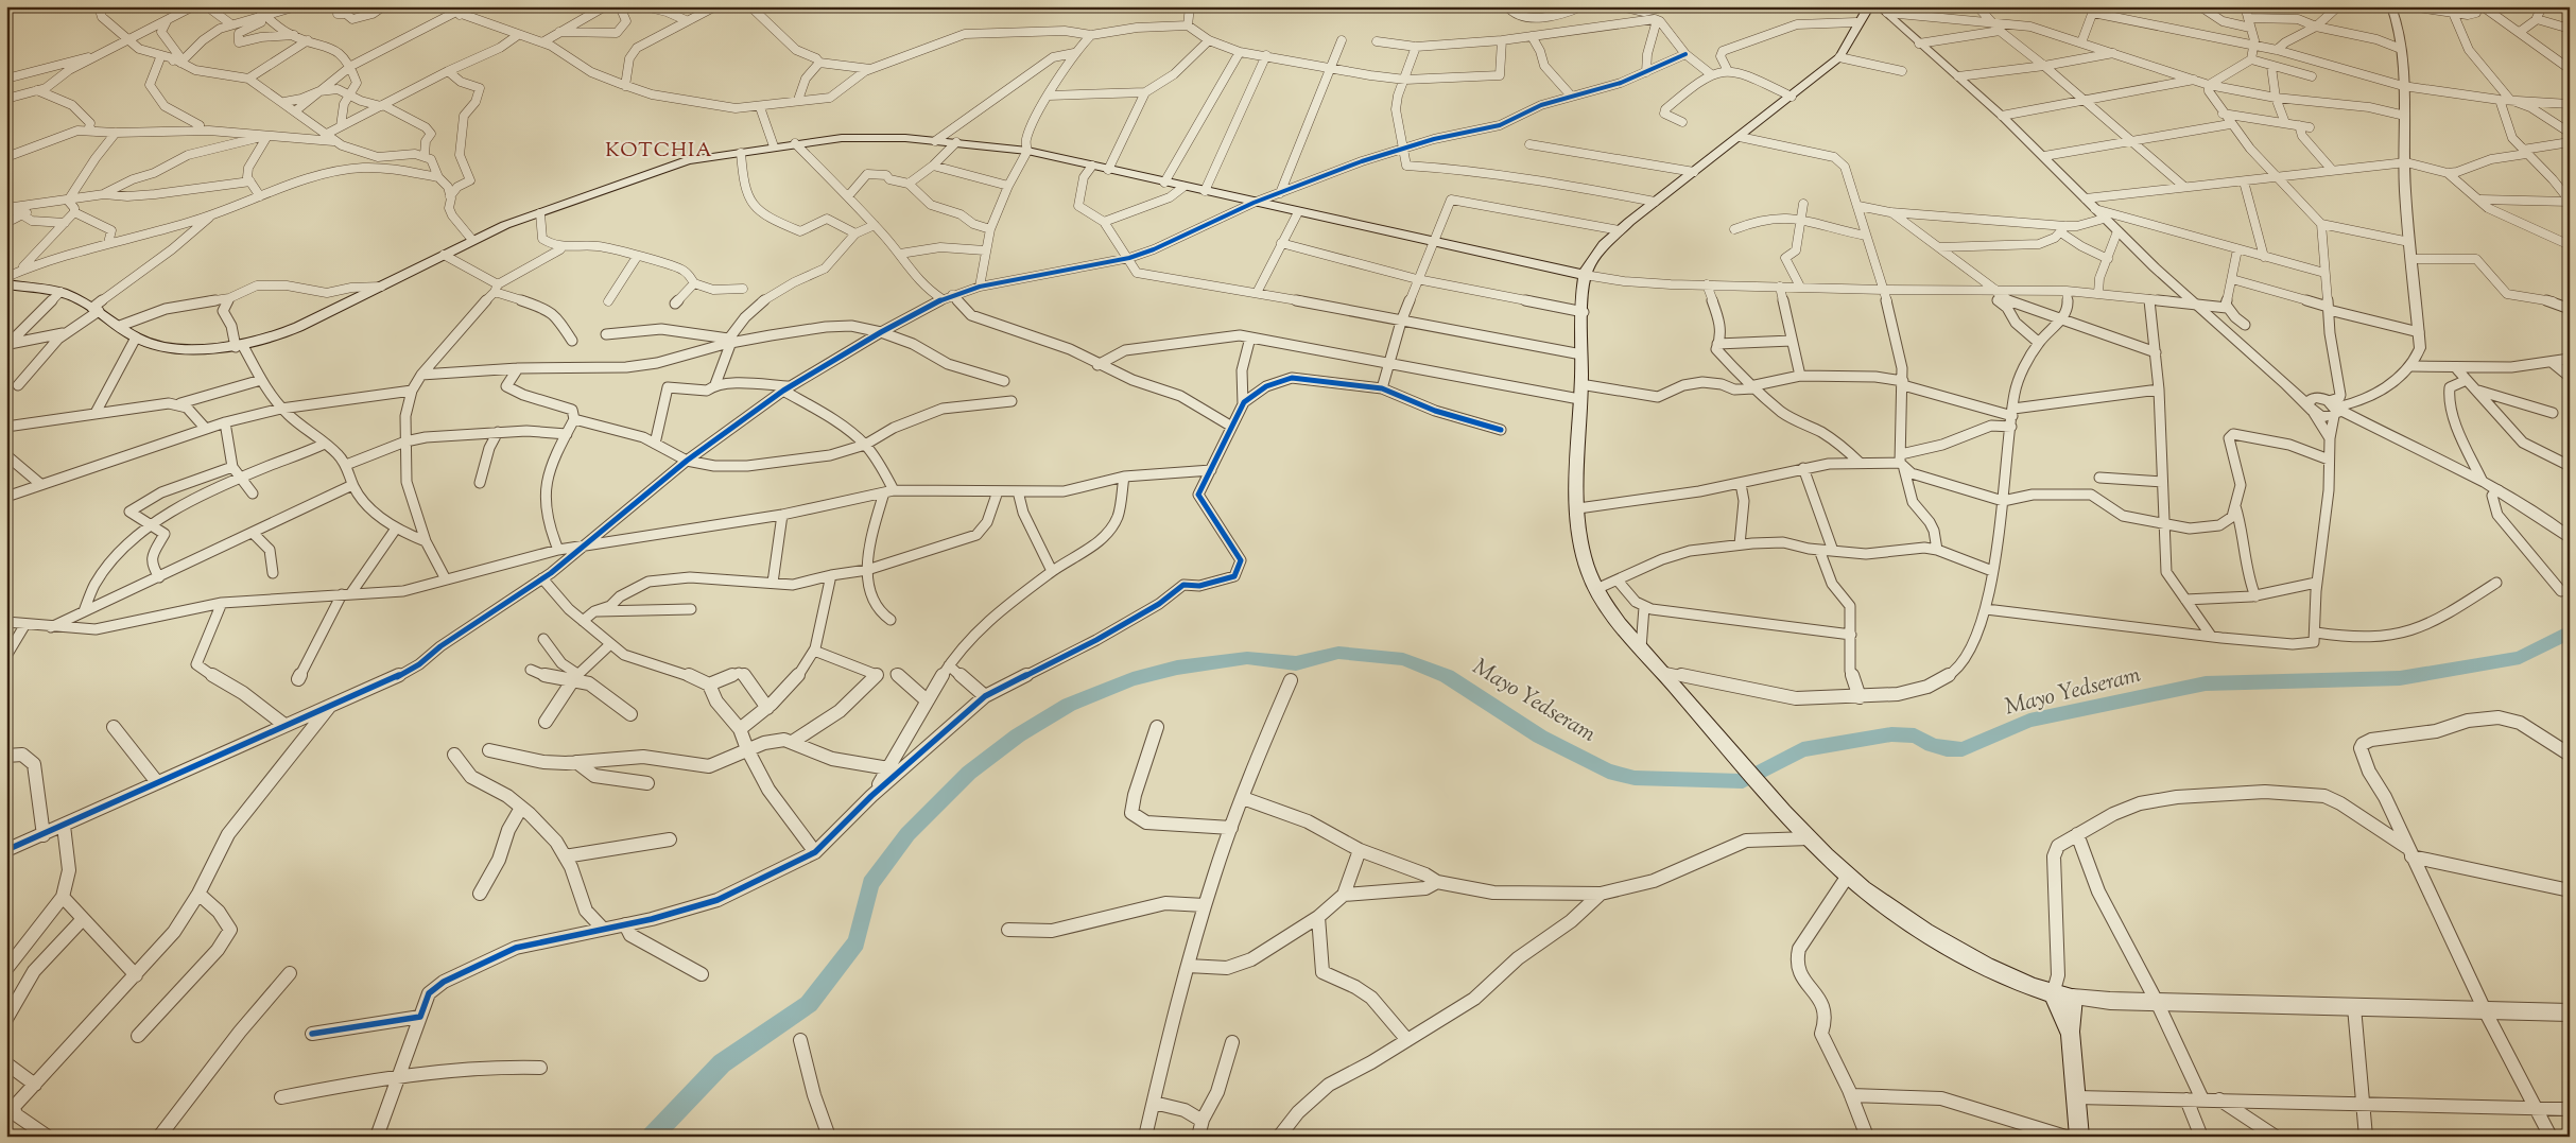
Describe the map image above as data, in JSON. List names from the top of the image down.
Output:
{
  "districts": ["KOTCHIA"],
  "water": ["Mayo Yedseram"]
}
